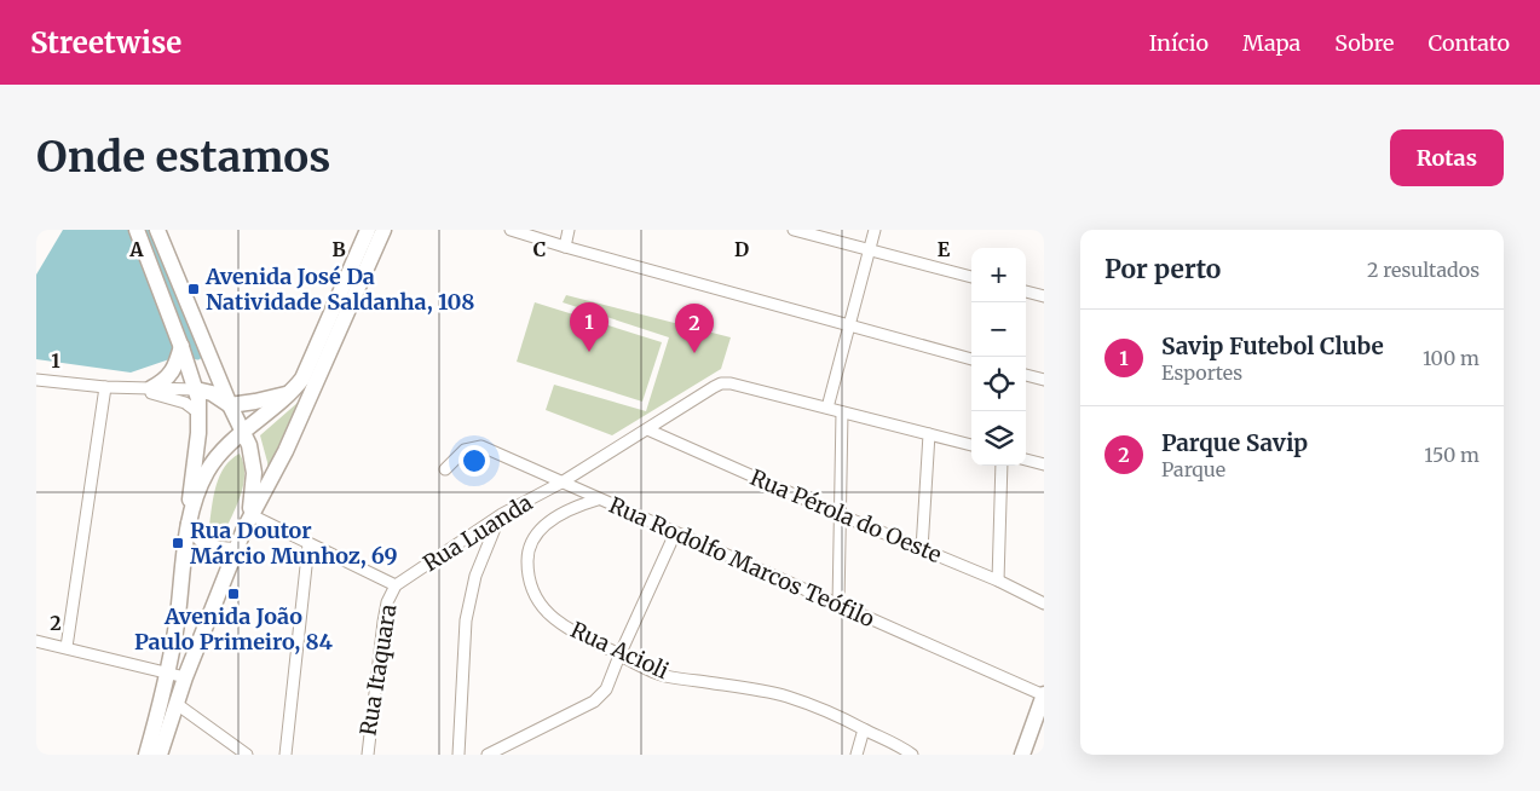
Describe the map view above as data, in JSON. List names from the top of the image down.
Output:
{
  "streets": {
    "street": [
      "Rua Pérola do Oeste",
      "Rua Luanda",
      "Rua Rodolfo Marcos Teófilo",
      "Rua Acioli",
      "Rua Itaquara"
    ]
  },
  "crossings": [
    ["Rua Pérola do Oeste", "Rua Luanda"],
    ["Rua Luanda", "Rua Rodolfo Marcos Teófilo"],
    ["Rua Luanda", "Rua Itaquara"],
    ["Rua Rodolfo Marcos Teófilo", "Rua Acioli"]
  ],
  "places": {
    "transit": ["Avenida José Da Natividade Saldanha, 108", "Rua Doutor Márcio Munhoz, 69", "Avenida João Paulo Primeiro, 84"]
  },
  "page": {
    "header": "Streetwise",
    "nav": [
      "Início",
      "Mapa",
      "Sobre",
      "Contato"
    ],
    "buttons": "Rotas",
    "title": "Onde estamos",
    "heading": ["Por perto", "2 resultados"],
    "map_buttons": ["+", "−"],
    "pins": ["1", "2"],
    "list": [
      {
        "mark": "1",
        "name": "Savip Futebol Clube",
        "note": "Esportes",
        "value": "100 m"
      },
      {
        "mark": "2",
        "name": "Parque Savip",
        "note": "Parque",
        "value": "150 m"
      }
    ]
  },
  "grid": {
    "columns": [
      "A",
      "B",
      "C",
      "D",
      "E"
    ],
    "rows": ["1", "2"]
  }
}
